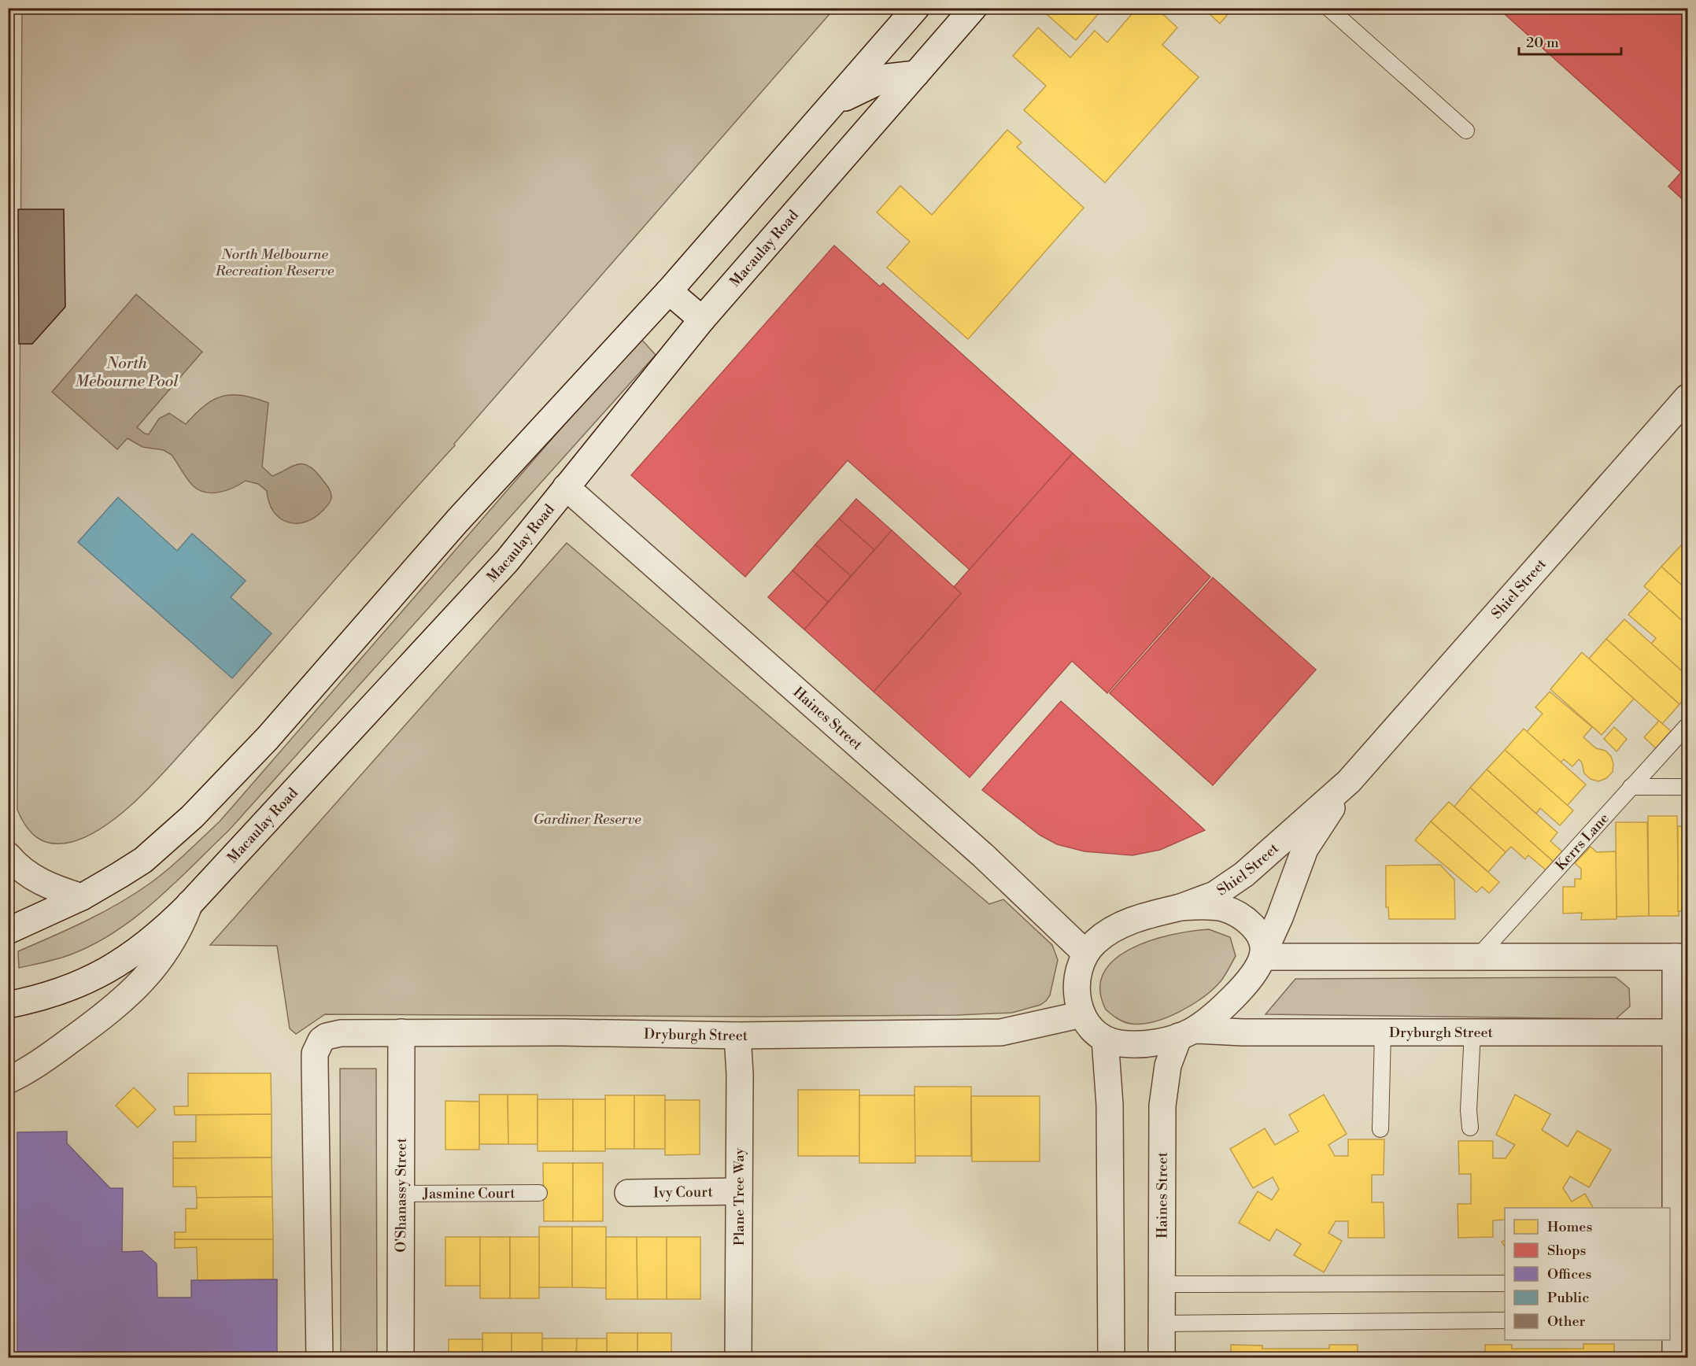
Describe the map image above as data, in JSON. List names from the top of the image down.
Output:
{
  "streets": {
    "street": [
      "Macaulay Road",
      "Shiel Street",
      "Haines Street",
      "Dryburgh Street",
      "Ivy Court",
      "O'Shanassy Street",
      "Plane Tree Way"
    ],
    "lane": ["Kerrs Lane", "Jasmine Court"]
  },
  "crossings": [
    ["Macaulay Road", "Haines Street"],
    ["Shiel Street", "Haines Street"],
    ["Shiel Street", "Dryburgh Street"],
    ["Haines Street", "Dryburgh Street"],
    ["Dryburgh Street", "O'Shanassy Street"],
    ["Dryburgh Street", "Plane Tree Way"],
    ["Ivy Court", "Plane Tree Way"],
    ["Jasmine Court", "O'Shanassy Street"]
  ],
  "water": ["North Mebourne Pool"],
  "parks": ["North Melbourne Recreation Reserve", "Gardiner Reserve"],
  "legend": [
    "Homes",
    "Shops",
    "Offices",
    "Public",
    "Other"
  ],
  "scale_bar": "20 m"
}
